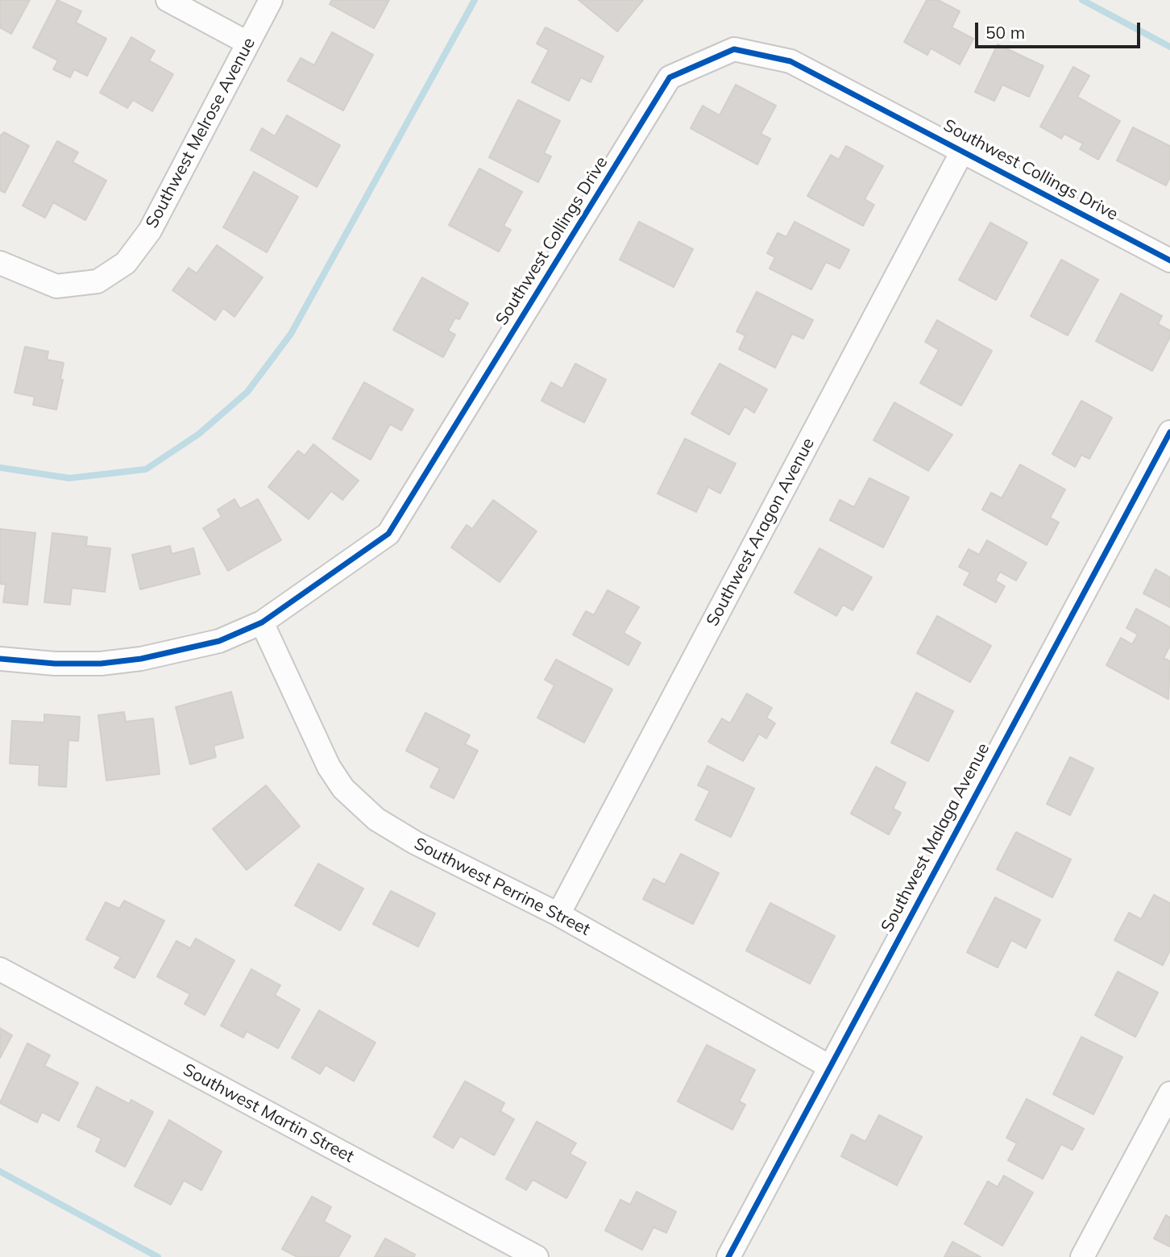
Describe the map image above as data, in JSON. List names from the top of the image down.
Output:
{
  "streets": {
    "street": [
      "Southwest Melrose Avenue",
      "Southwest Collings Drive",
      "Southwest Aragon Avenue",
      "Southwest Malaga Avenue",
      "Southwest Perrine Street",
      "Southwest Martin Street"
    ]
  },
  "crossings": [
    ["Southwest Collings Drive", "Southwest Aragon Avenue"],
    ["Southwest Collings Drive", "Southwest Perrine Street"],
    ["Southwest Aragon Avenue", "Southwest Perrine Street"],
    ["Southwest Malaga Avenue", "Southwest Perrine Street"]
  ],
  "scale_bar": "50 m"
}
